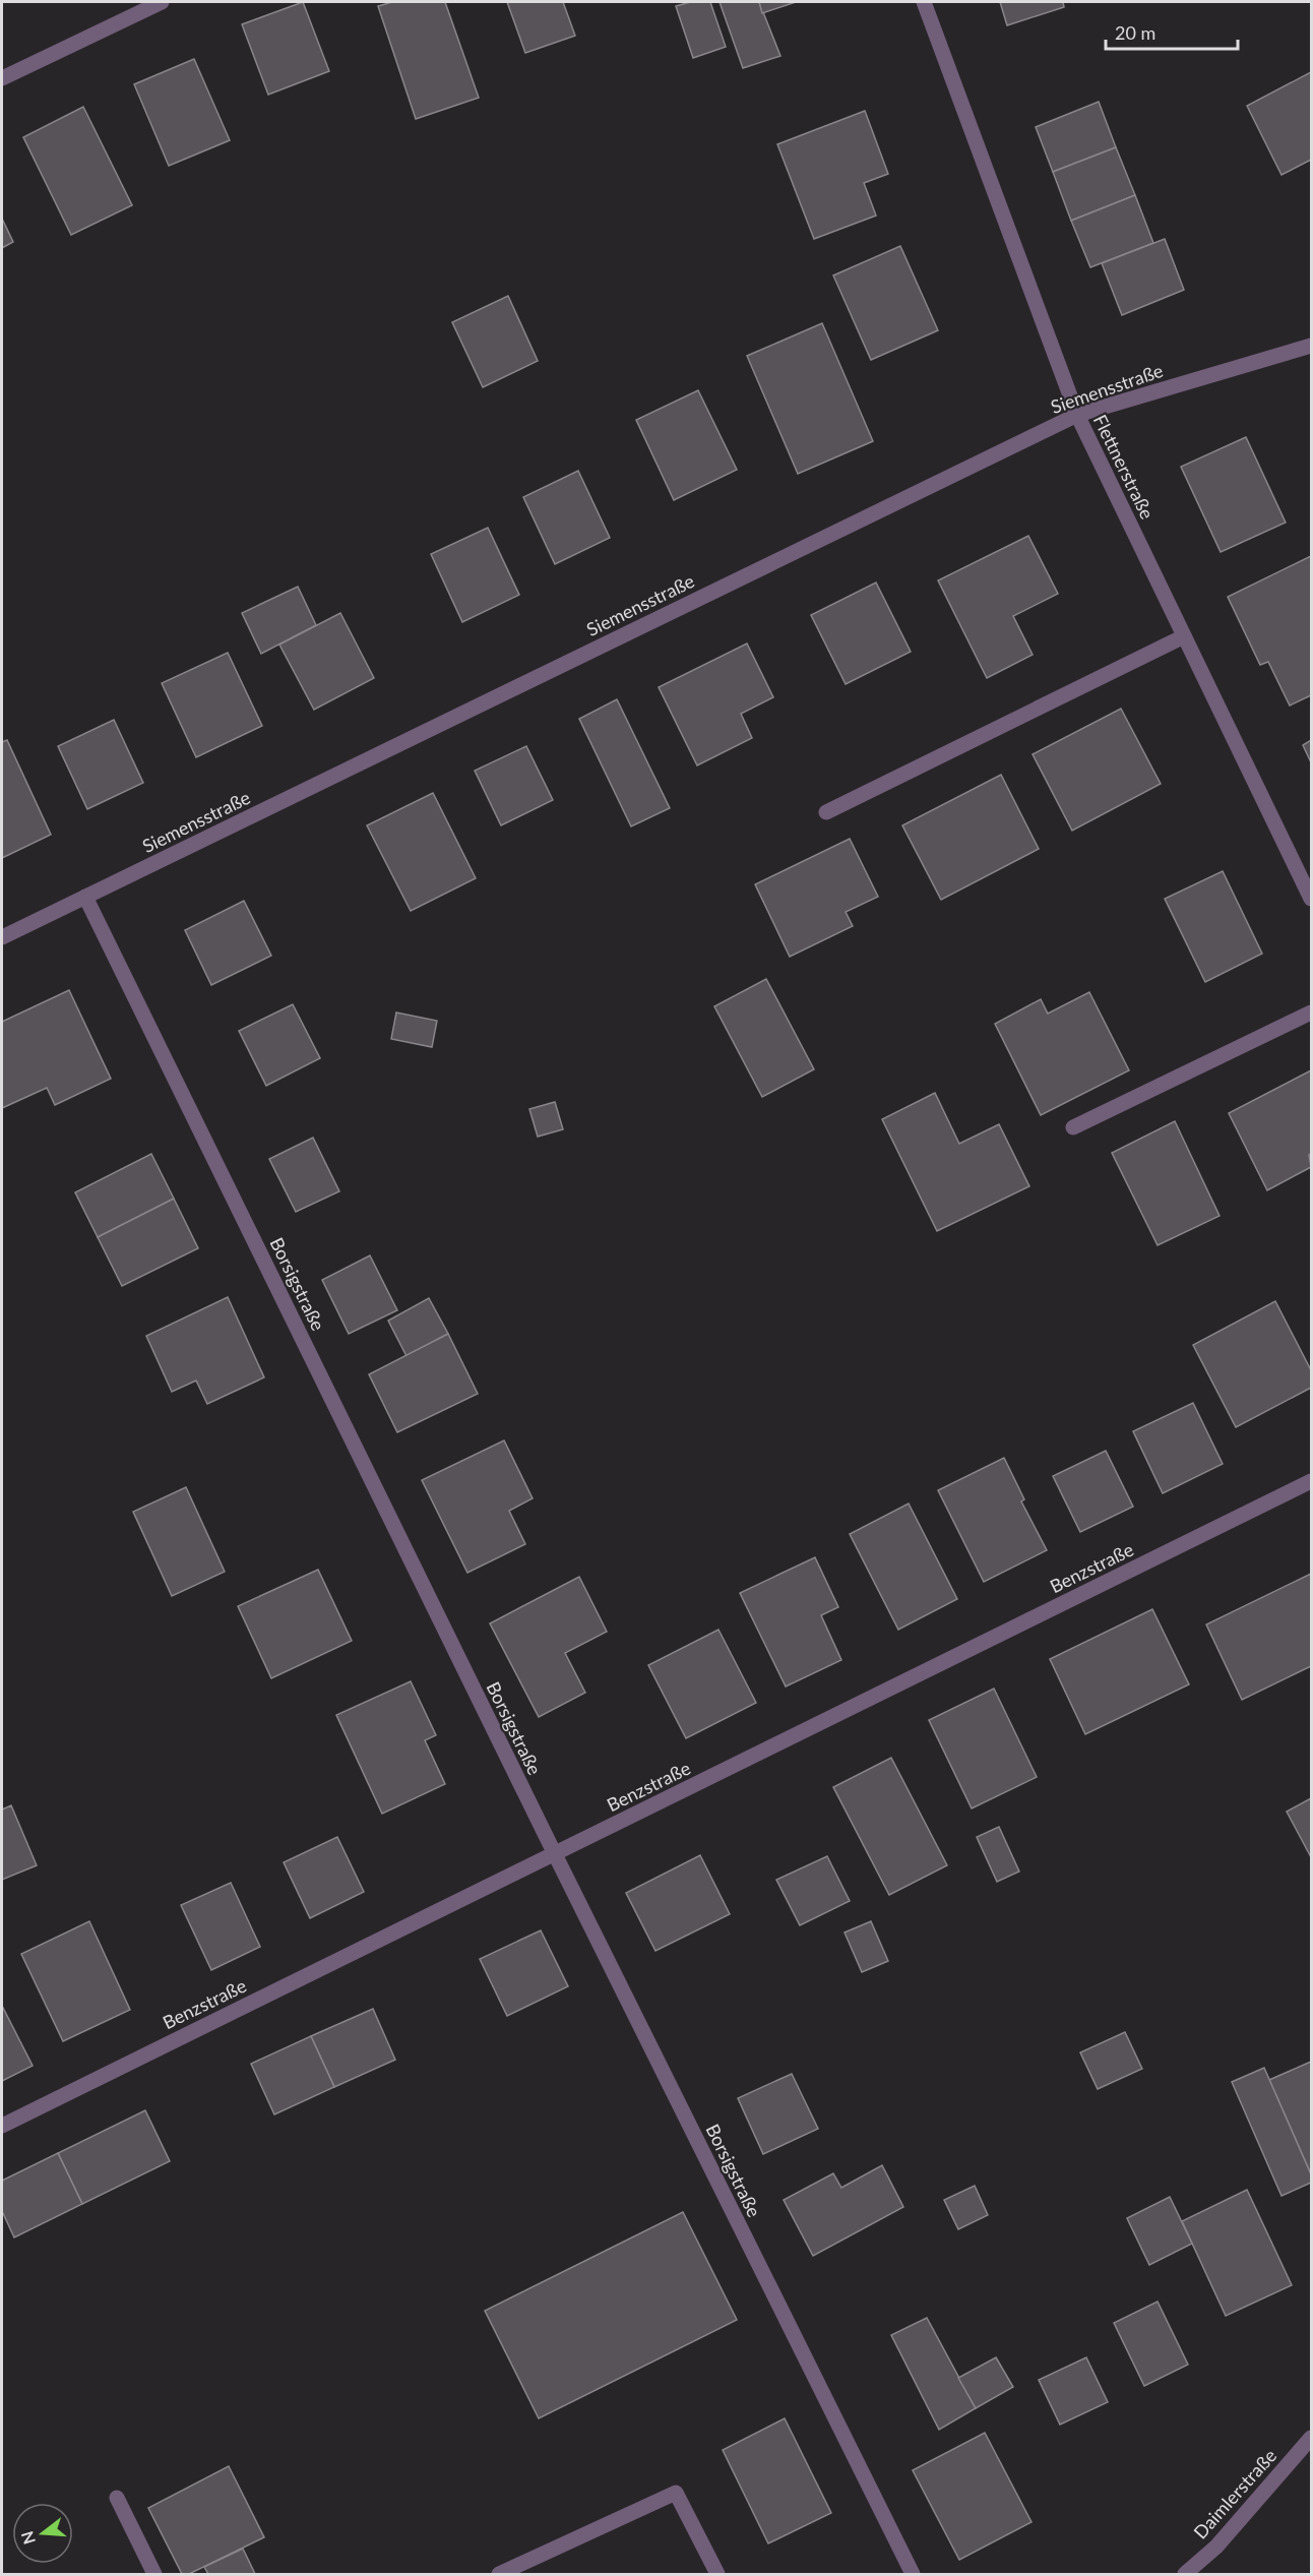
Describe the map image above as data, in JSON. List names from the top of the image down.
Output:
{
  "streets": {
    "street": [
      "Siemensstraße",
      "Flettnerstraße",
      "Borsigstraße",
      "Benzstraße",
      "Daimlerstraße"
    ]
  },
  "crossings": [
    ["Siemensstraße", "Flettnerstraße"],
    ["Siemensstraße", "Borsigstraße"],
    ["Borsigstraße", "Benzstraße"]
  ],
  "scale_bar": "20 m",
  "north": "left"
}
